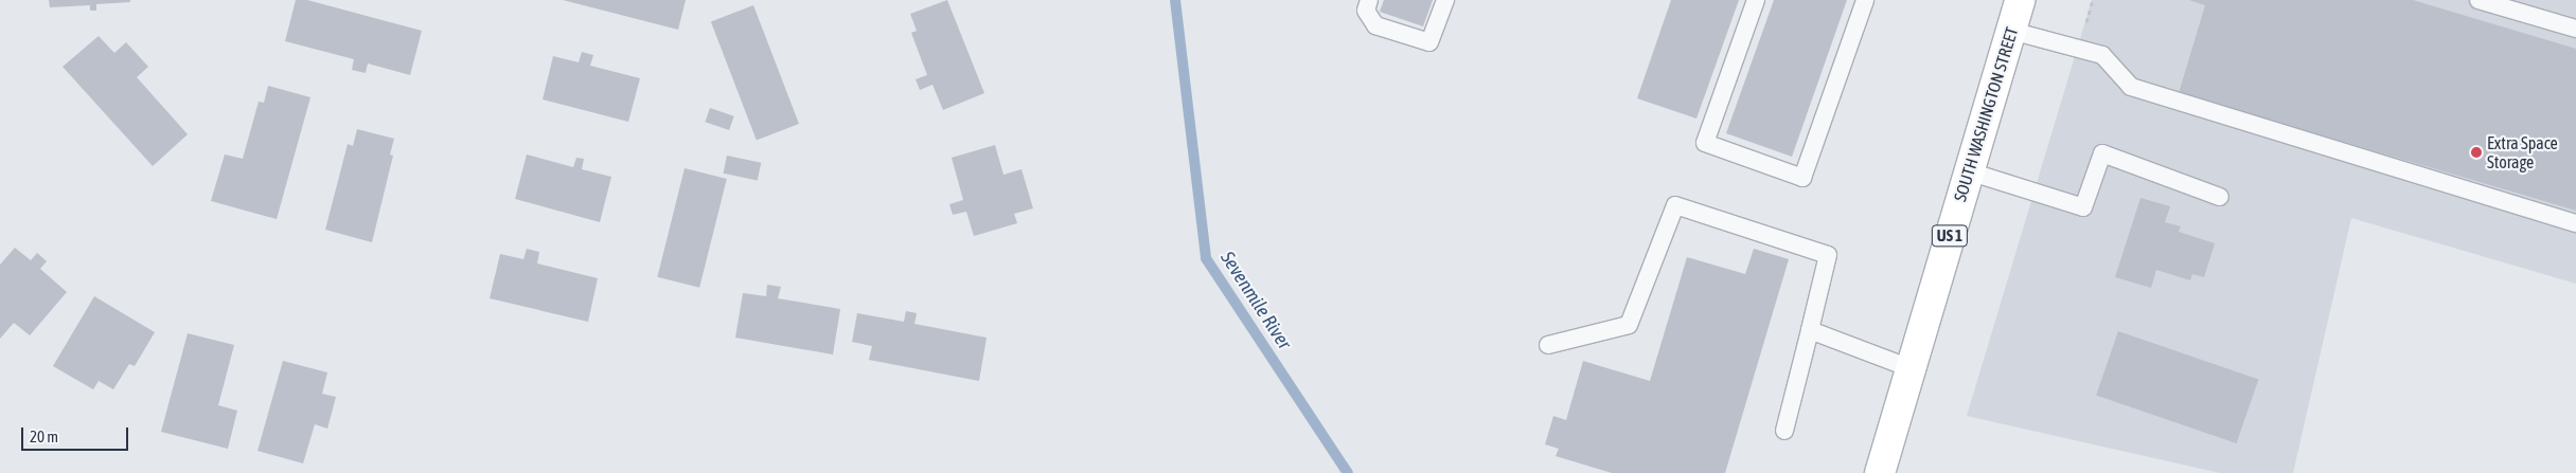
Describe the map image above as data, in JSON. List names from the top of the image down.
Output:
{
  "streets": {
    "main road": ["SOUTH WASHINGTON STREET", "US 1"]
  },
  "water": ["Sevenmile River"],
  "places": ["Extra Space Storage"],
  "scale_bar": "20 m"
}
